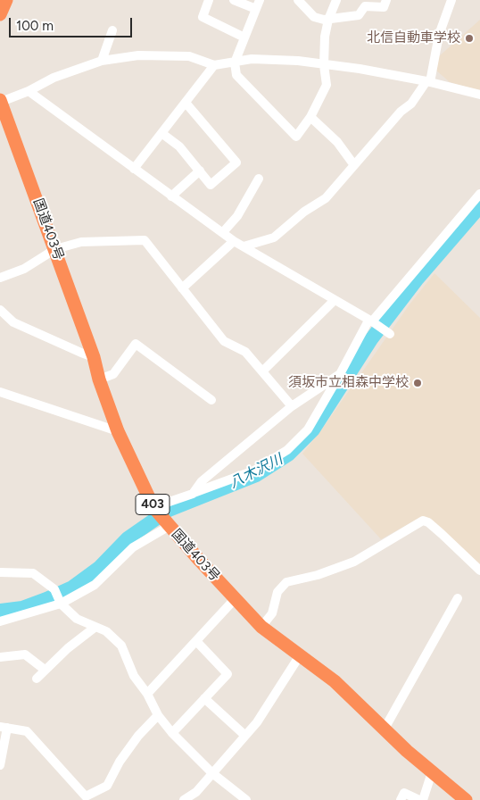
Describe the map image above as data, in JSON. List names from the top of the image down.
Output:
{
  "streets": {
    "highway": ["国道403号", "403"]
  },
  "water": ["八木沢川"],
  "places": ["北信自動車学校", "須坂市立相森中学校"],
  "scale_bar": "100 m"
}
